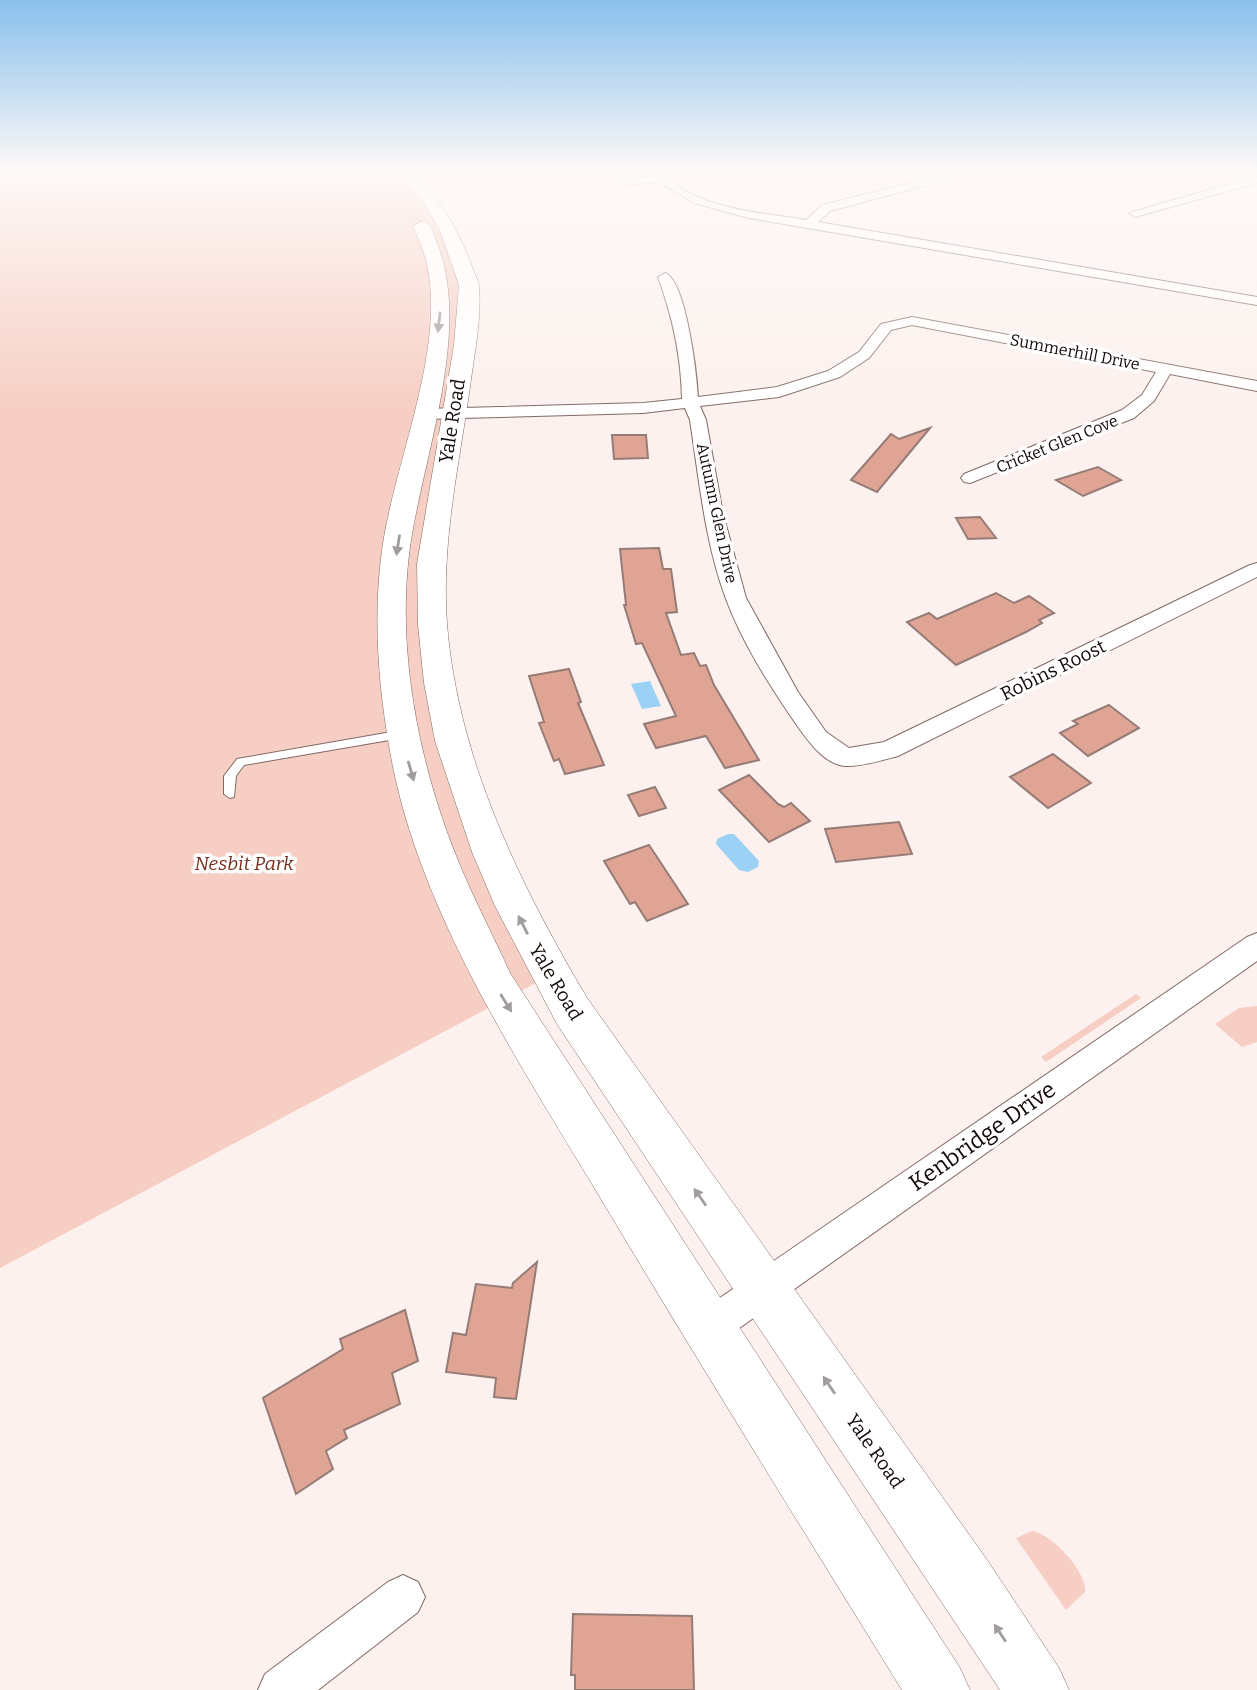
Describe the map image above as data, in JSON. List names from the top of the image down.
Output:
{
  "streets": {
    "main road": ["Yale Road"],
    "street": [
      "Summerhill Drive",
      "Cricket Glen Cove",
      "Autumn Glen Drive",
      "Robins Roost",
      "Kenbridge Drive"
    ]
  },
  "crossings": [
    ["Summerhill Drive", "Yale Road"],
    ["Summerhill Drive", "Cricket Glen Cove"],
    ["Summerhill Drive", "Autumn Glen Drive"],
    ["Yale Road", "Kenbridge Drive"],
    ["Autumn Glen Drive", "Robins Roost"]
  ],
  "parks": ["Nesbit Park"]
}
